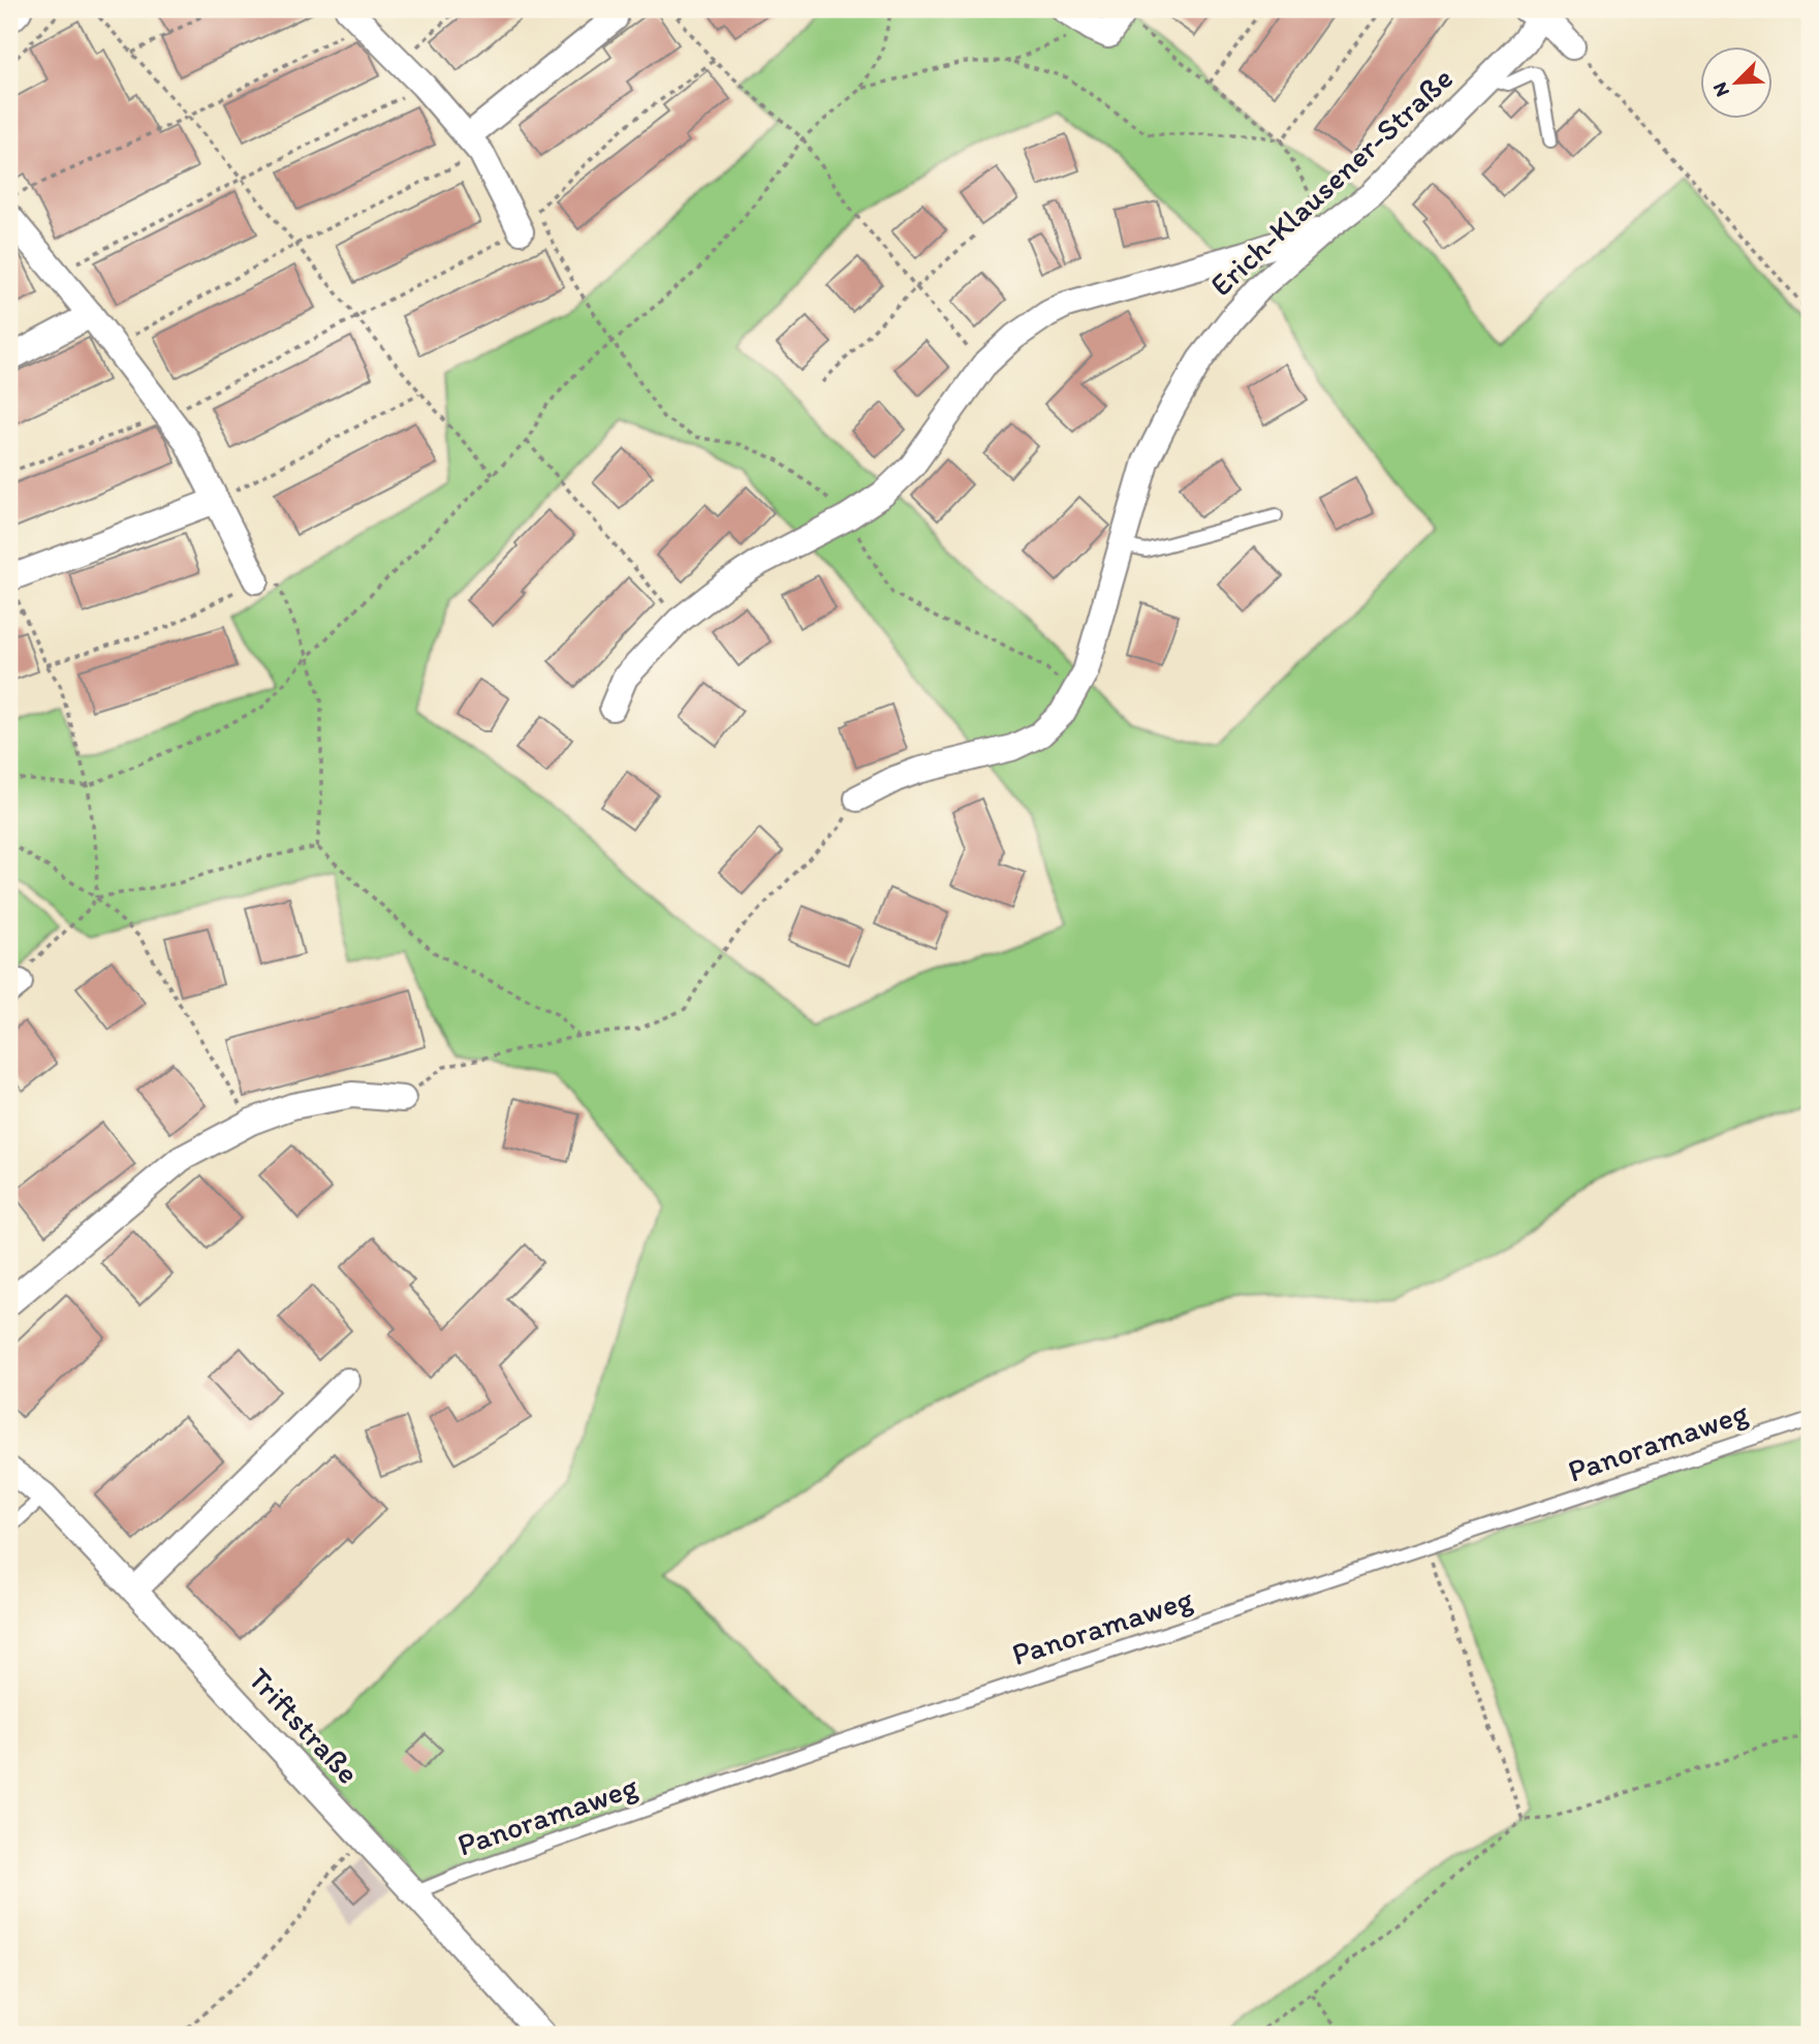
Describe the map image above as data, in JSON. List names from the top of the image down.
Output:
{
  "streets": {
    "street": ["Erich-Klausener-Straße", "Triftstraße"],
    "lane": ["Panoramaweg"]
  },
  "crossings": [
    ["Panoramaweg", "Triftstraße"]
  ],
  "north": "bottom left"
}
